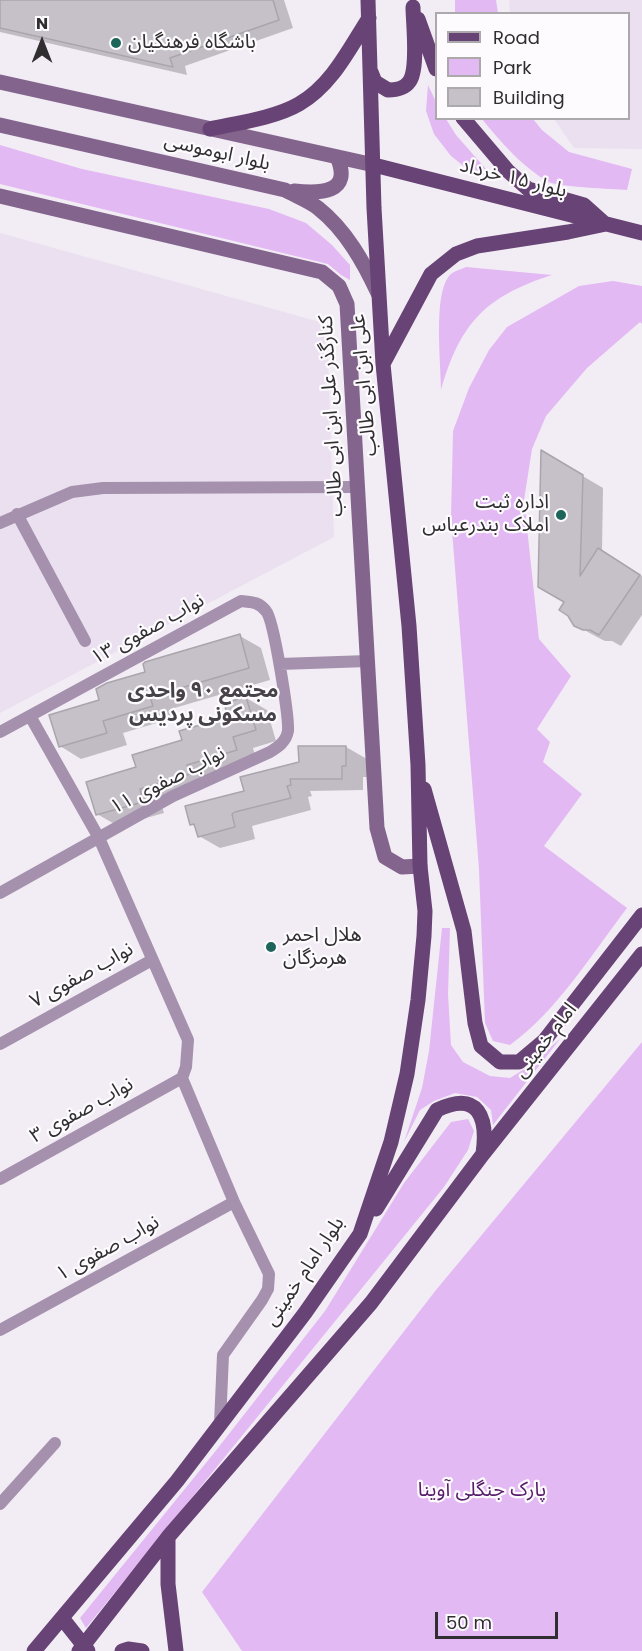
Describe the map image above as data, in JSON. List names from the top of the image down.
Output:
{
  "streets": {
    "main road": [
      "بلوار ۱۵ خرداد",
      "علی ابن ابی طالب",
      "امام خمینی",
      "بلوار امام خمینی"
    ],
    "street": [
      "بلوار ابوموسی",
      "کنارگذر علی ابن ابی طالب",
      "نواب صفوی ۱۳",
      "نواب صفوی ۱۱",
      "نواب صفوی ۷",
      "نواب صفوی ۳",
      "نواب صفوی ۱"
    ]
  },
  "crossings": [
    ["بلوار ابوموسی", "بلوار ۱۵ خرداد"],
    ["بلوار ابوموسی", "علی ابن ابی طالب"],
    ["بلوار ۱۵ خرداد", "علی ابن ابی طالب"],
    ["علی ابن ابی طالب", "بلوار امام خمینی"],
    ["کنارگذر علی ابن ابی طالب", "بلوار امام خمینی"],
    ["نواب صفوی ۱۳", "نواب صفوی ۱۱"]
  ],
  "districts": ["مجتمع ٩٠ واحدی مسکونی پردیس"],
  "parks": ["پارک جنگلی آوینا"],
  "places": ["باشگاه فرهنگیان", "اداره ثبت املاک بندرعباس", "هلال احمر هرمزگان"],
  "legend": ["Road", "Park", "Building"],
  "scale_bar": "50 m",
  "north": "top"
}
